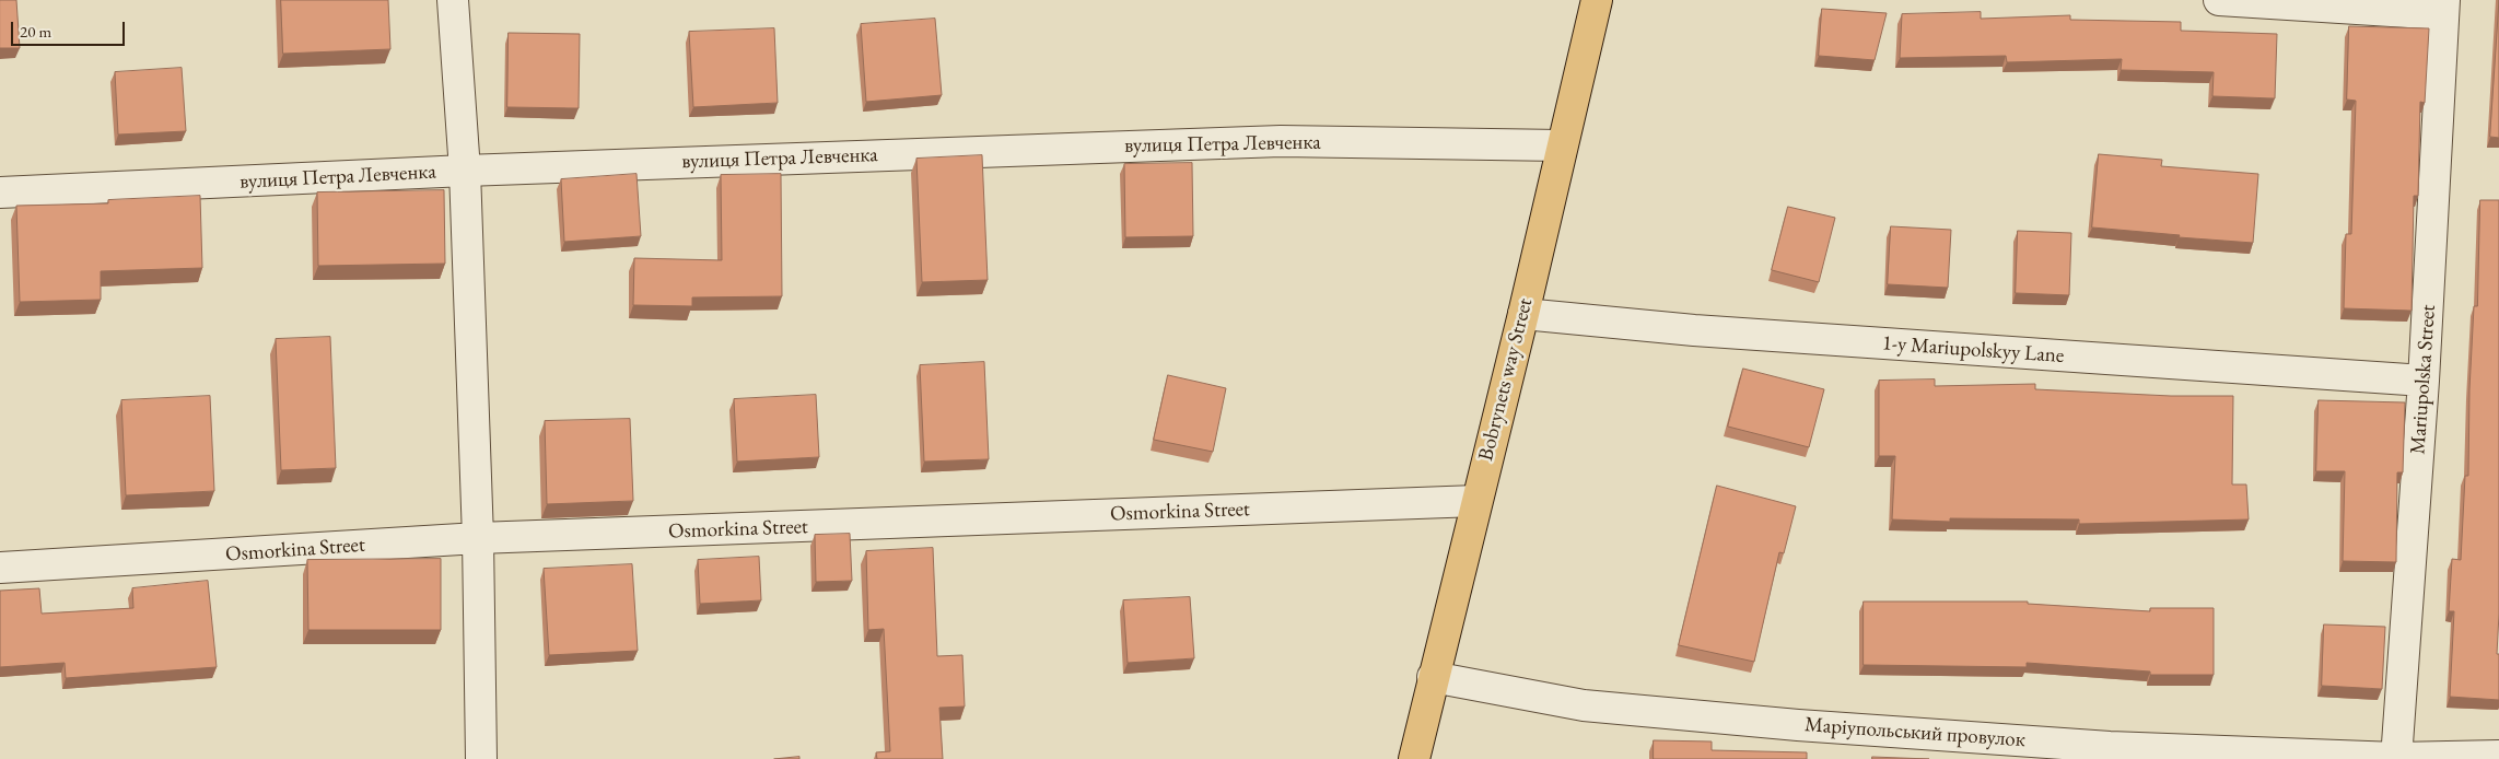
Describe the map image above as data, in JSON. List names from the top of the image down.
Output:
{
  "streets": {
    "main road": ["Bobrynets way Street"],
    "street": [
      "вулиця Петра Левченка",
      "1-y Mariupolskyy Lane",
      "Mariupolska Street",
      "Osmorkina Street",
      "Маріупольський провулок"
    ]
  },
  "crossings": [
    ["вулиця Петра Левченка", "Bobrynets way Street"],
    ["1-y Mariupolskyy Lane", "Bobrynets way Street"],
    ["1-y Mariupolskyy Lane", "Mariupolska Street"],
    ["Bobrynets way Street", "Osmorkina Street"],
    ["Bobrynets way Street", "Маріупольський провулок"],
    ["Mariupolska Street", "Маріупольський провулок"]
  ],
  "scale_bar": "20 m"
}
